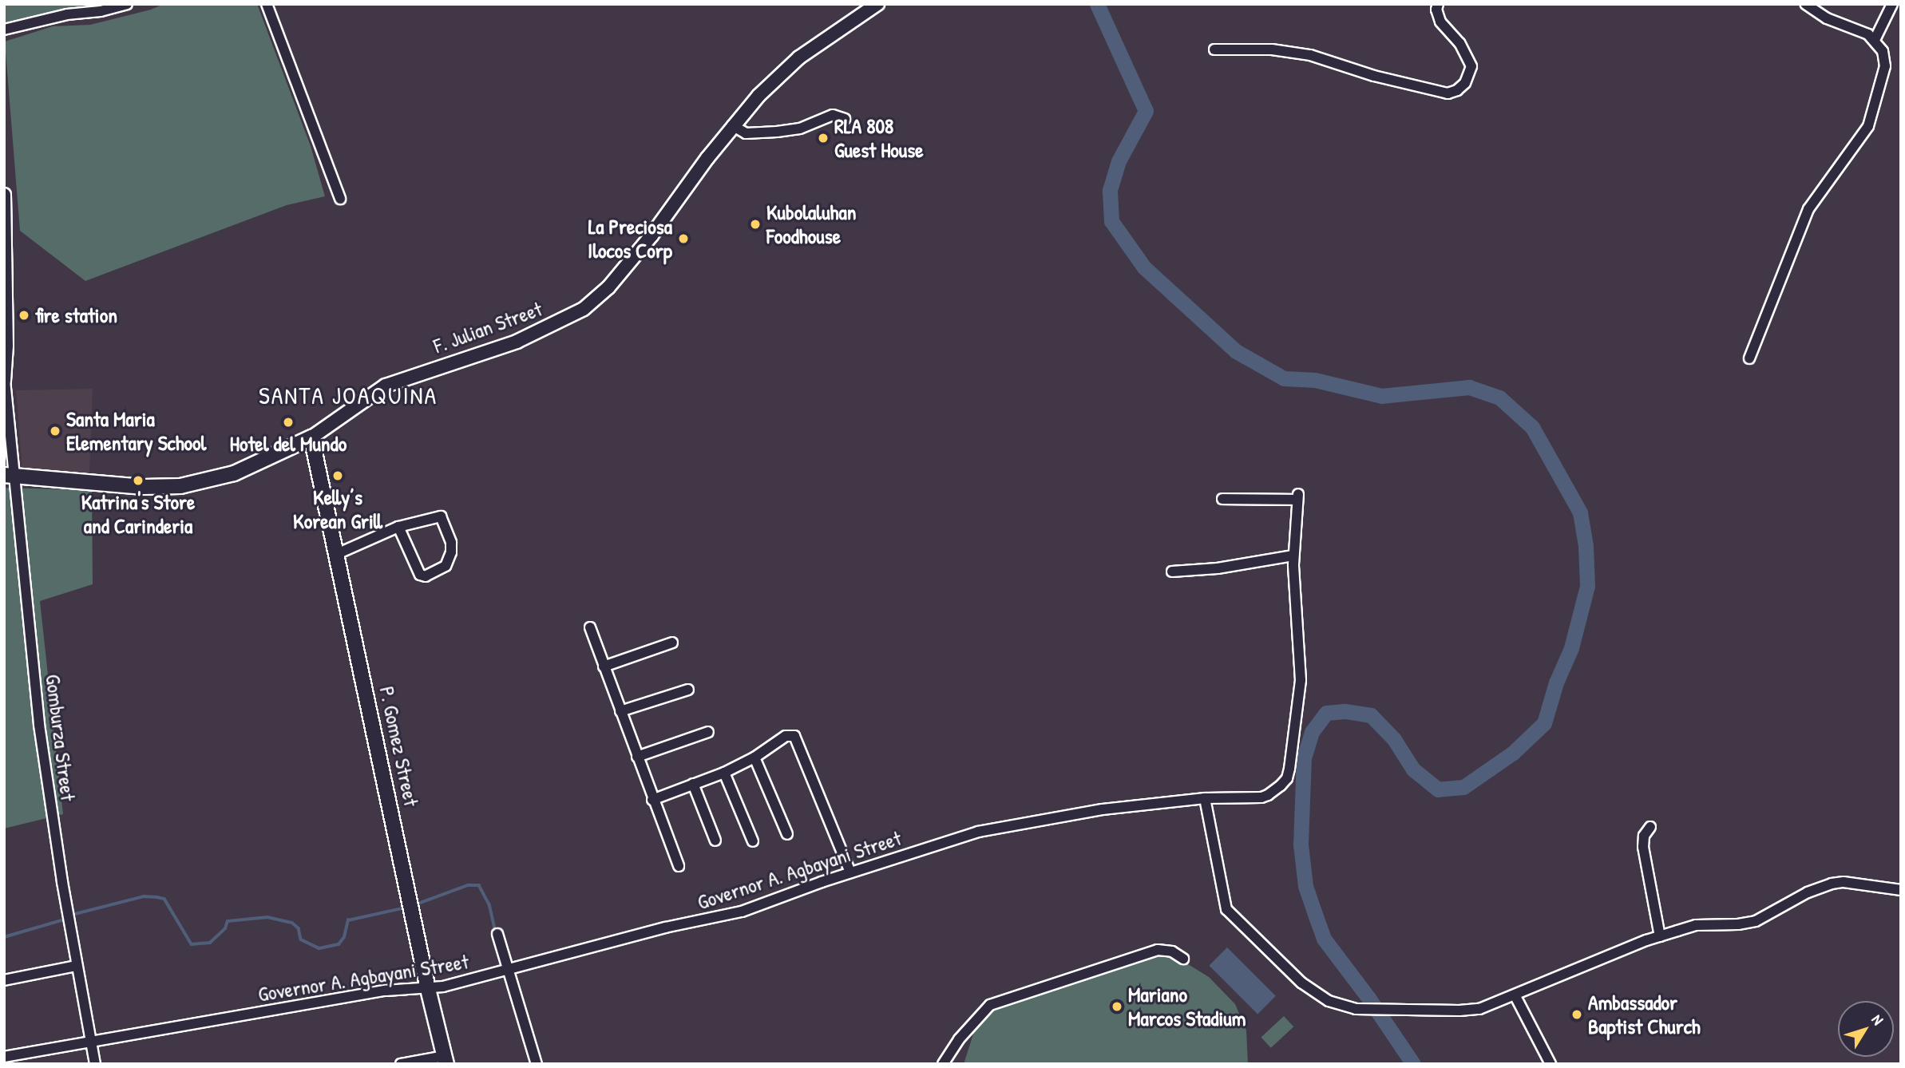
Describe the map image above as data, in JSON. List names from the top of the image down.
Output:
{
  "streets": {
    "main road": ["F. Julian Street", "P. Gomez Street"],
    "street": ["Gomburza Street", "Governor A. Agbayani Street"]
  },
  "crossings": [
    ["F. Julian Street", "Gomburza Street"],
    ["F. Julian Street", "P. Gomez Street"],
    ["Gomburza Street", "Governor A. Agbayani Street"],
    ["P. Gomez Street", "Governor A. Agbayani Street"]
  ],
  "districts": ["SANTA JOAQUINA"],
  "places": [
    "RLA 808 Guest House",
    "Kubolaluhan Foodhouse",
    "La Preciosa Ilocos Corp",
    "fire station",
    "Hotel del Mundo",
    "Santa Maria Elementary School",
    "Kelly’s Korean Grill",
    "Katrina's Store and Carinderia",
    "Mariano Marcos Stadium",
    "Ambassador Baptist Church"
  ],
  "north": "top right"
}
